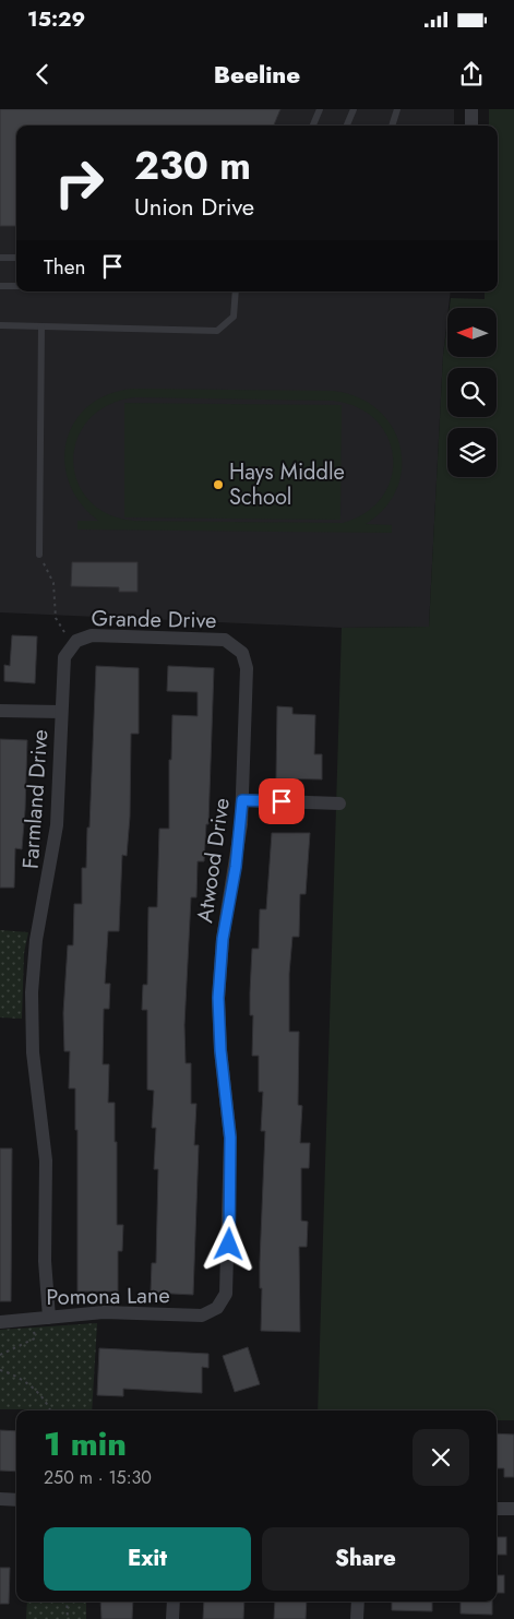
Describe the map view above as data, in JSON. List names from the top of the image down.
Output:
{
  "streets": {
    "street": [
      "Grande Drive",
      "Farmland Drive",
      "Atwood Drive",
      "Pomona Lane"
    ]
  },
  "crossings": [
    ["Grande Drive", "Farmland Drive"],
    ["Grande Drive", "Atwood Drive"],
    ["Farmland Drive", "Pomona Lane"],
    ["Atwood Drive", "Pomona Lane"]
  ],
  "places": ["Hays Middle School"],
  "north": "left",
  "page": {
    "status": "15:29",
    "header": "Beeline",
    "turn": ["230 m", "Union Drive"],
    "then": "Then",
    "heading": ["1 min", "250 m · 15:30"],
    "buttons": ["Exit", "Share"]
  }
}
